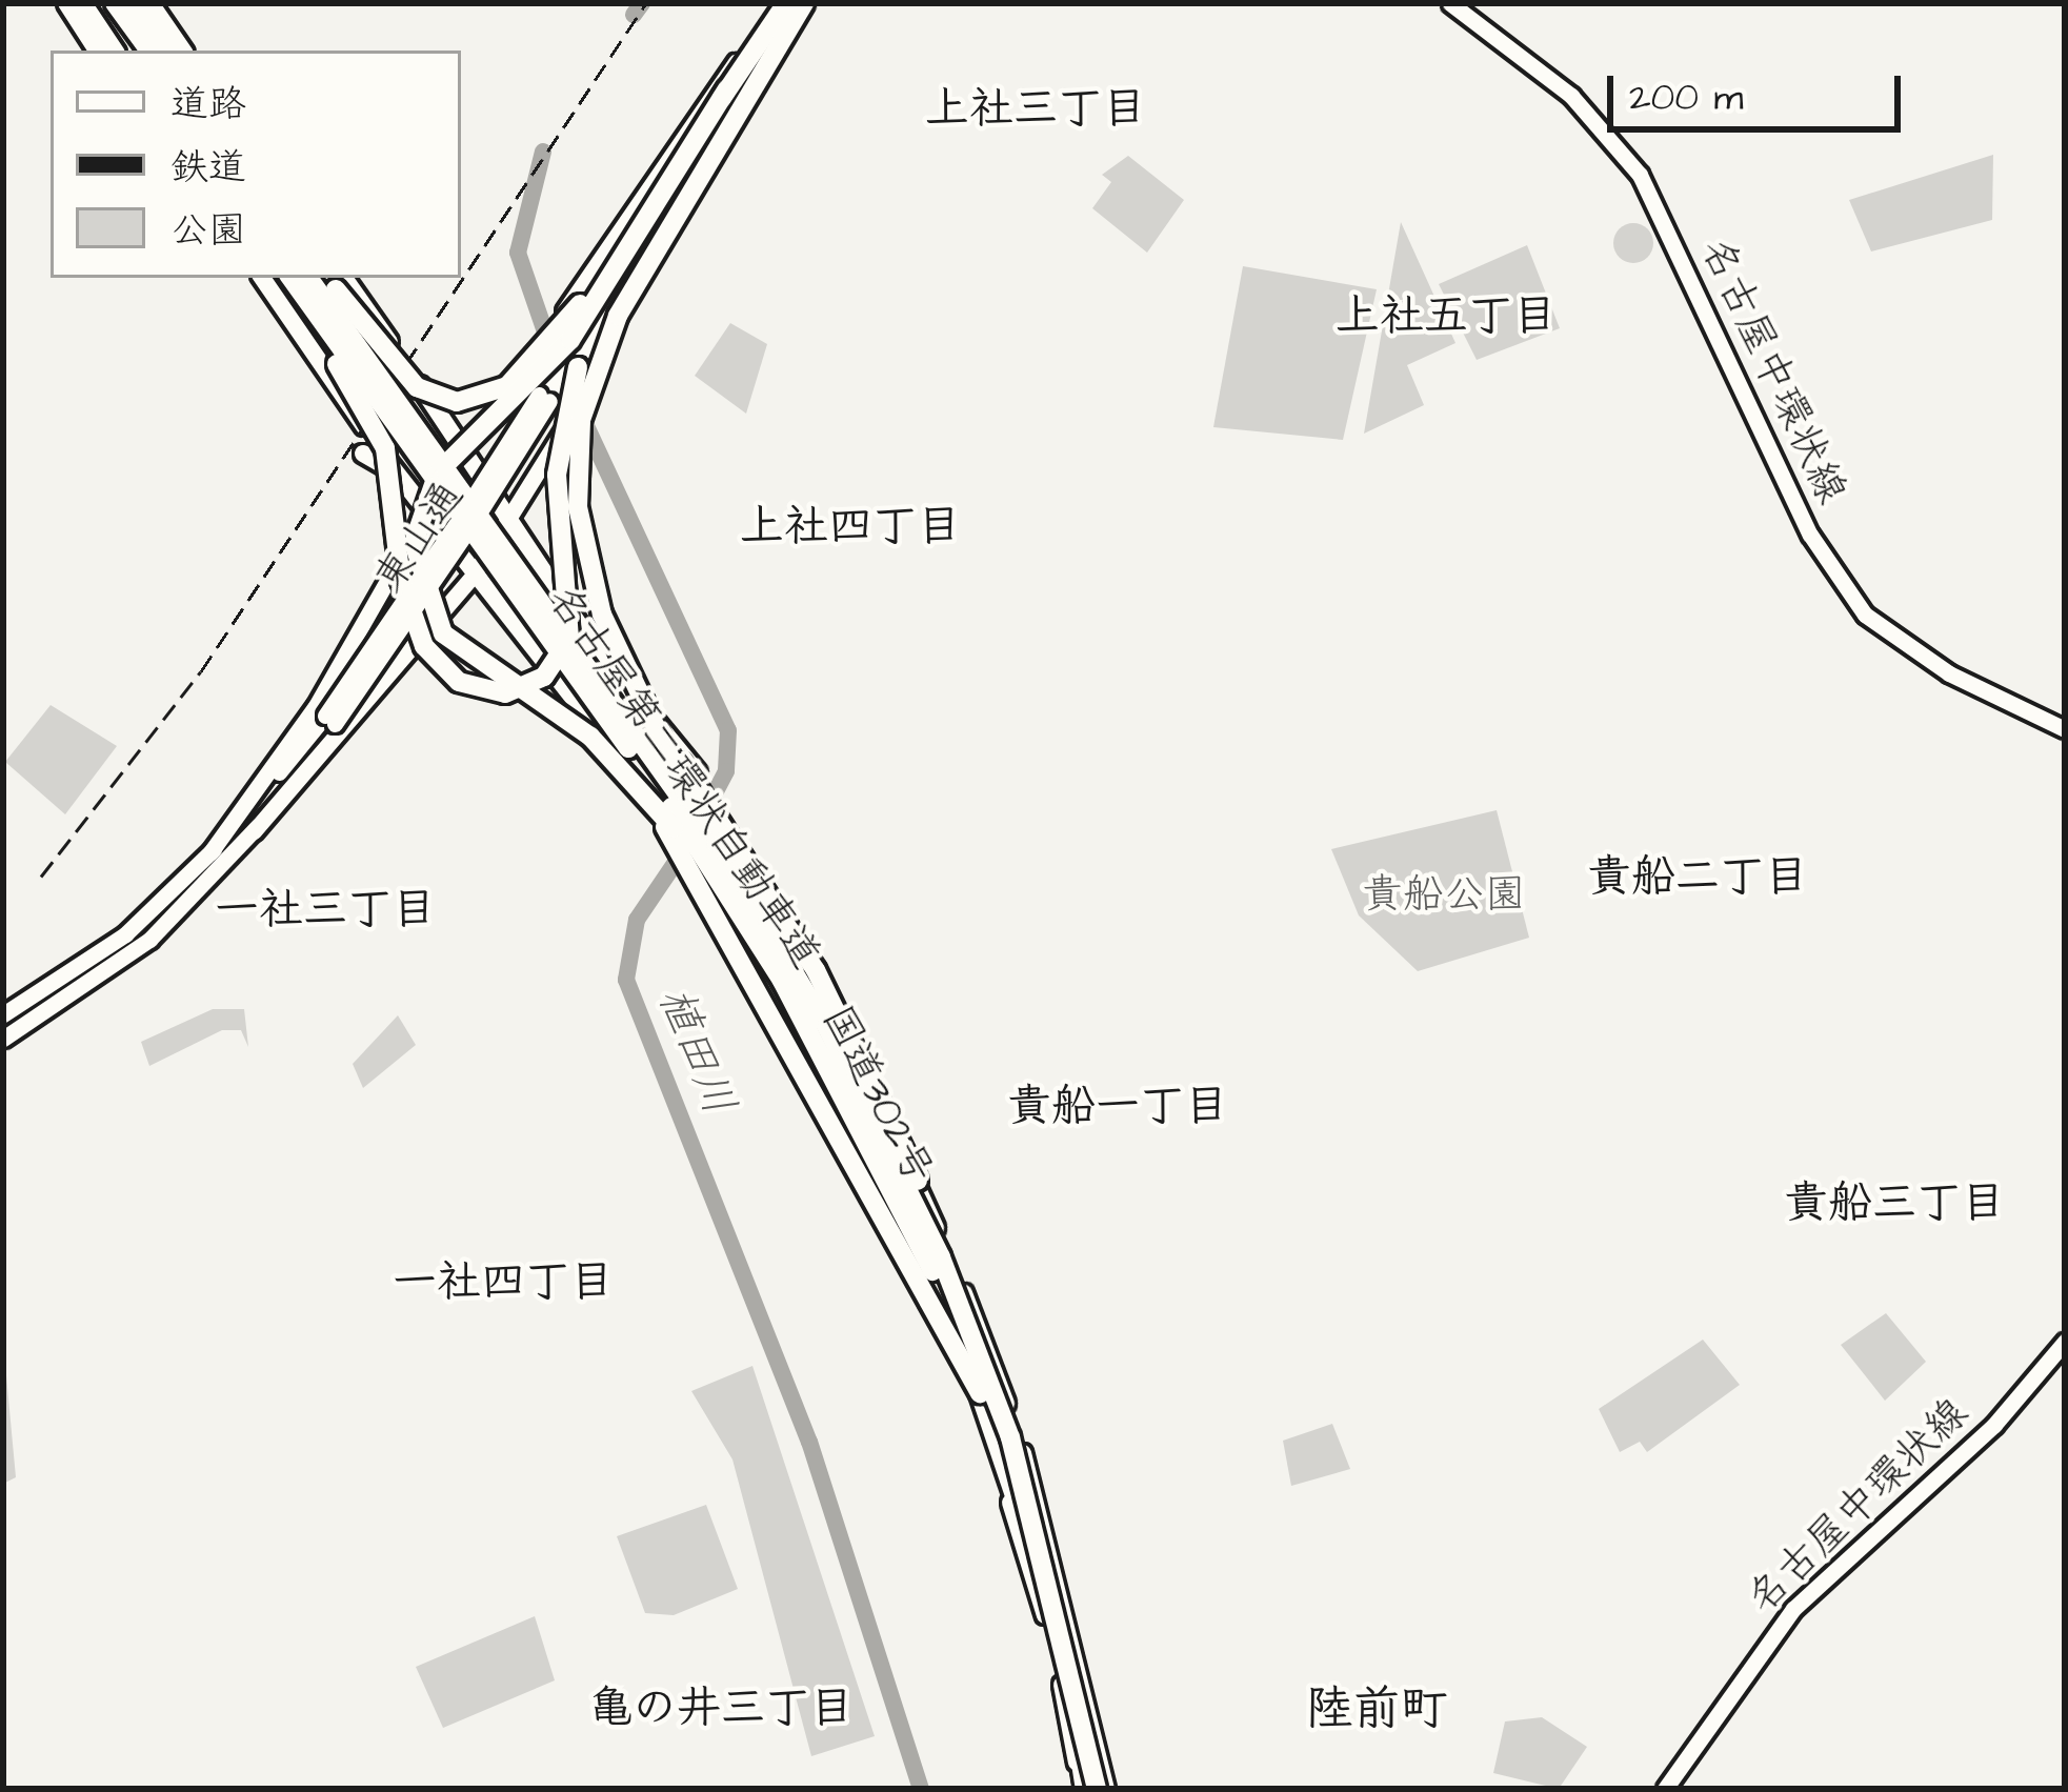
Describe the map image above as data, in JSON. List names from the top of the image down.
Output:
{
  "streets": {
    "highway": ["名古屋第二環状自動車道", "国道302号"],
    "main road": ["名古屋中環状線", "東山通"]
  },
  "crossings": [
    ["名古屋第二環状自動車道", "国道302号"]
  ],
  "districts": [
    "上社三丁目",
    "上社五丁目",
    "上社四丁目",
    "貴船二丁目",
    "一社三丁目",
    "貴船一丁目",
    "貴船三丁目",
    "一社四丁目",
    "亀の井三丁目",
    "陸前町"
  ],
  "water": ["植田川"],
  "parks": ["貴船公園"],
  "legend": ["道路", "鉄道", "公園"],
  "scale_bar": "200 m"
}
